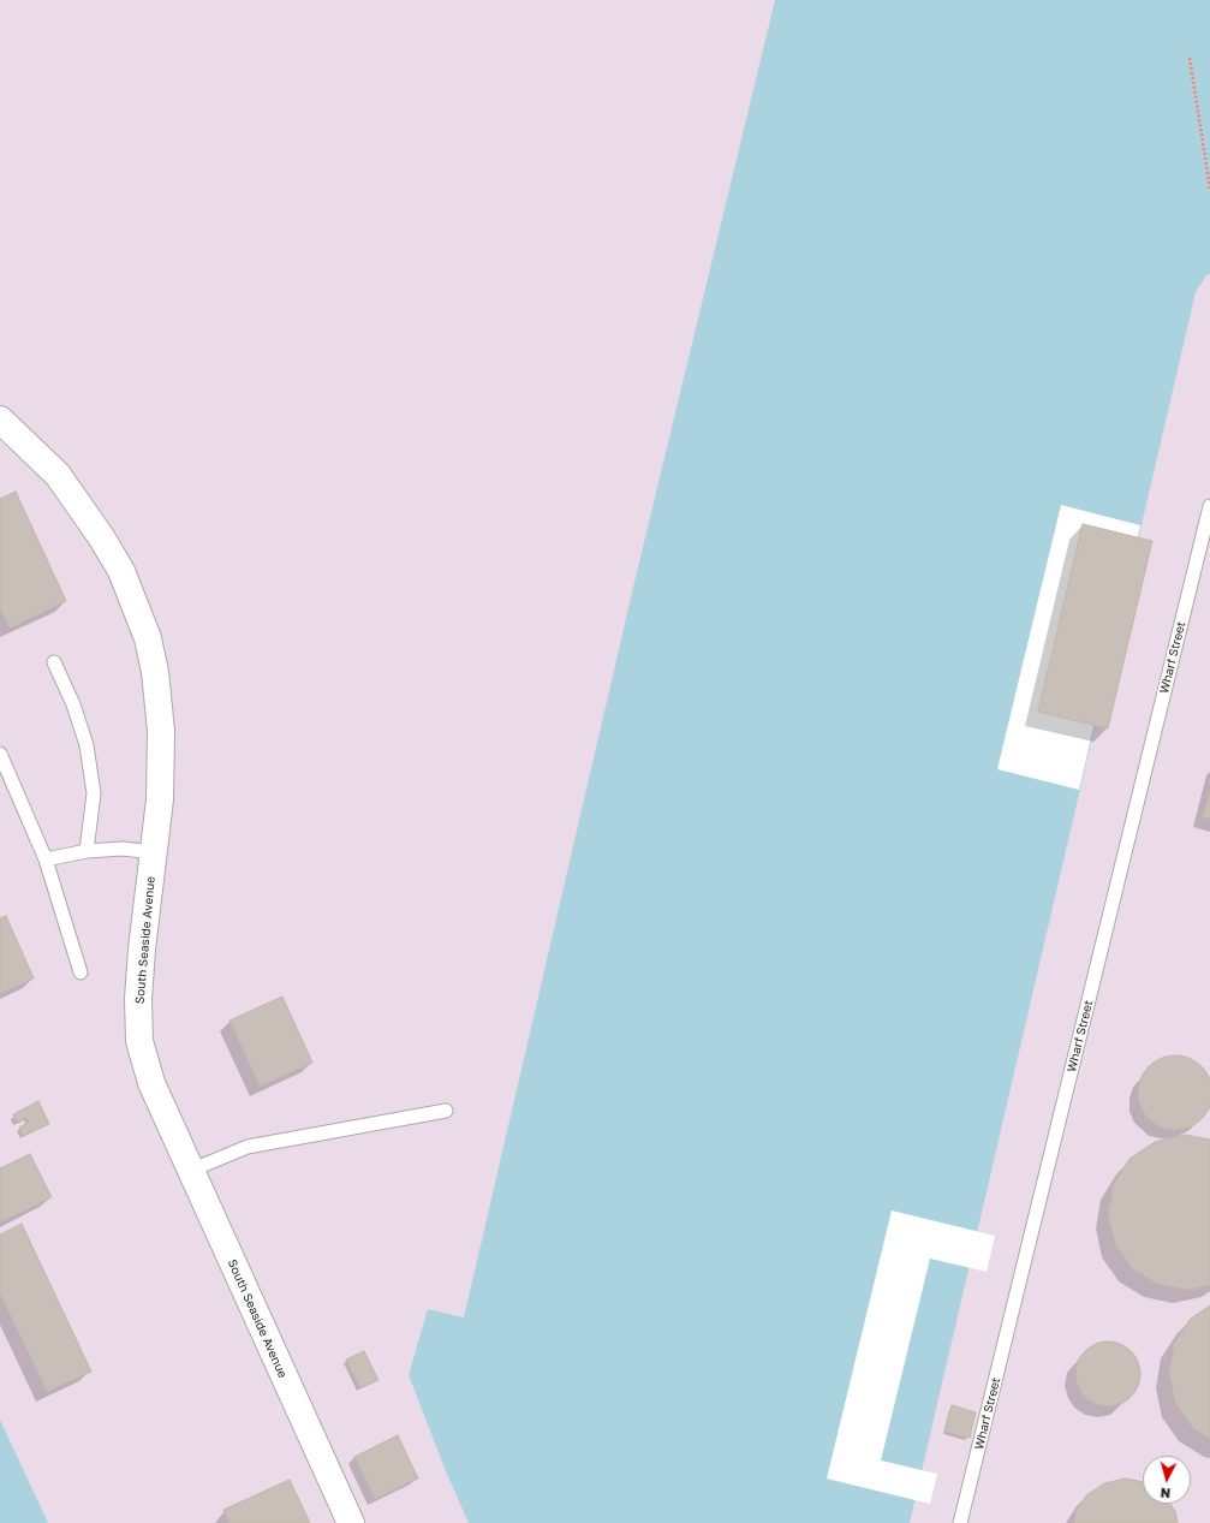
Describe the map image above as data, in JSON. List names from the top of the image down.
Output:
{
  "streets": {
    "street": ["South Seaside Avenue"],
    "lane": ["Wharf Street"]
  },
  "north": "bottom"
}
